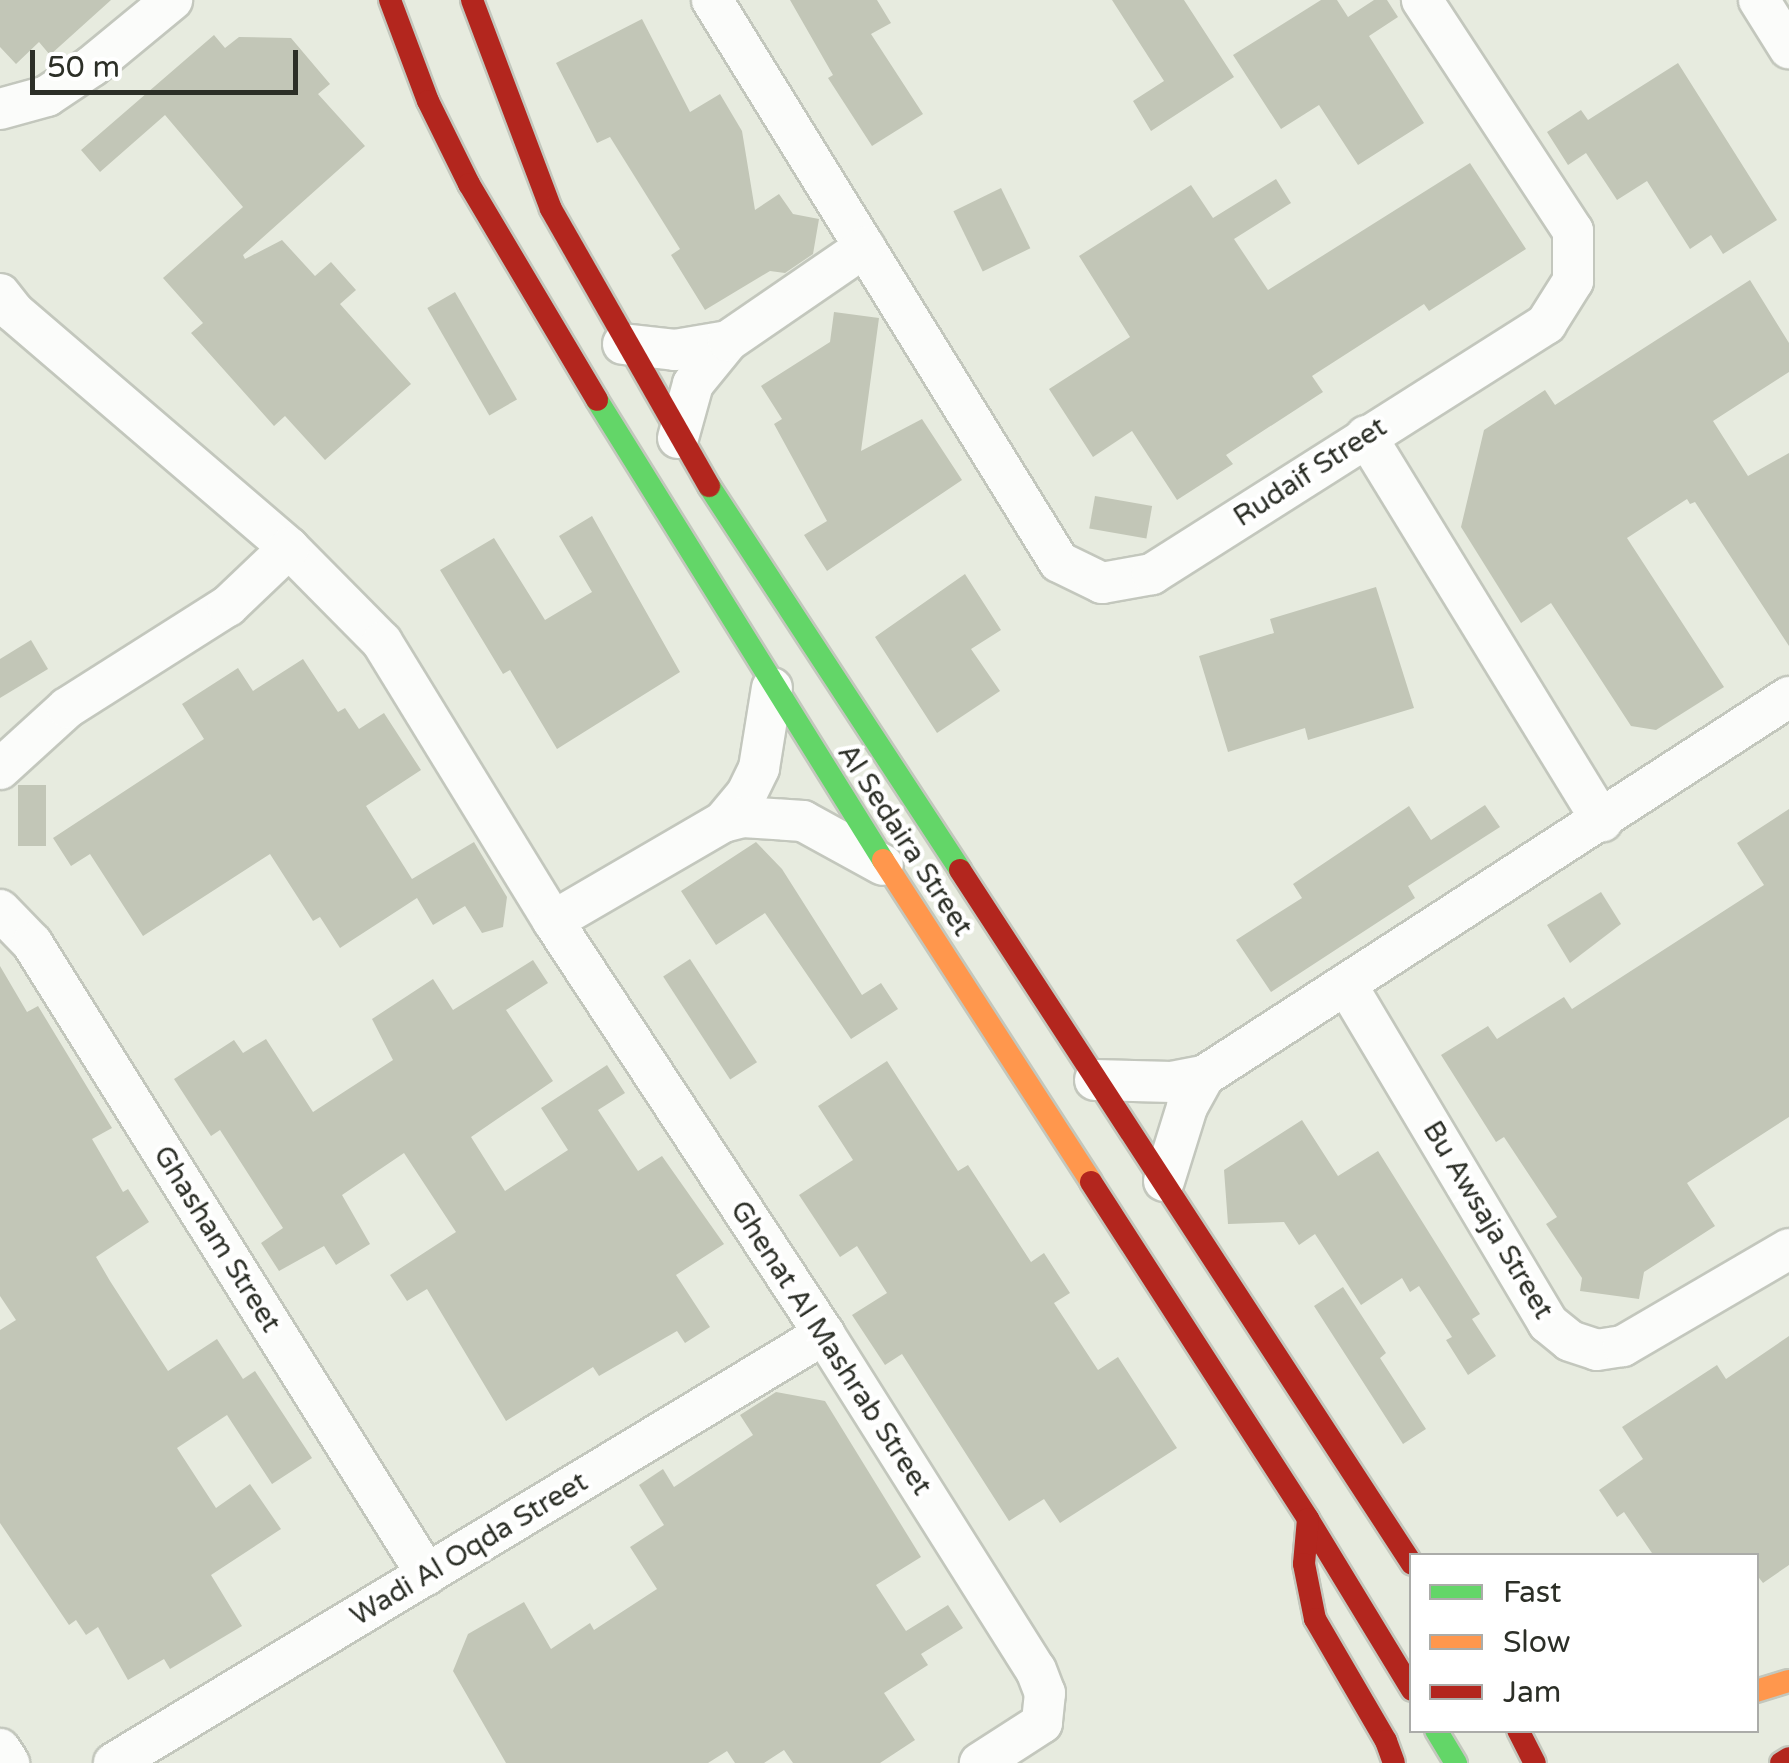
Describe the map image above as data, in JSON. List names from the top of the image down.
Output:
{
  "streets": {
    "main road": ["Al Sedaira Street"],
    "street": [
      "Rudaif Street",
      "Bu Awsaja Street",
      "Ghasham Street",
      "Ghenat Al Mashrab Street",
      "Wadi Al Oqda Street"
    ]
  },
  "crossings": [
    ["Ghasham Street", "Wadi Al Oqda Street"],
    ["Ghenat Al Mashrab Street", "Wadi Al Oqda Street"]
  ],
  "legend": ["Fast", "Slow", "Jam"],
  "scale_bar": "50 m"
}
